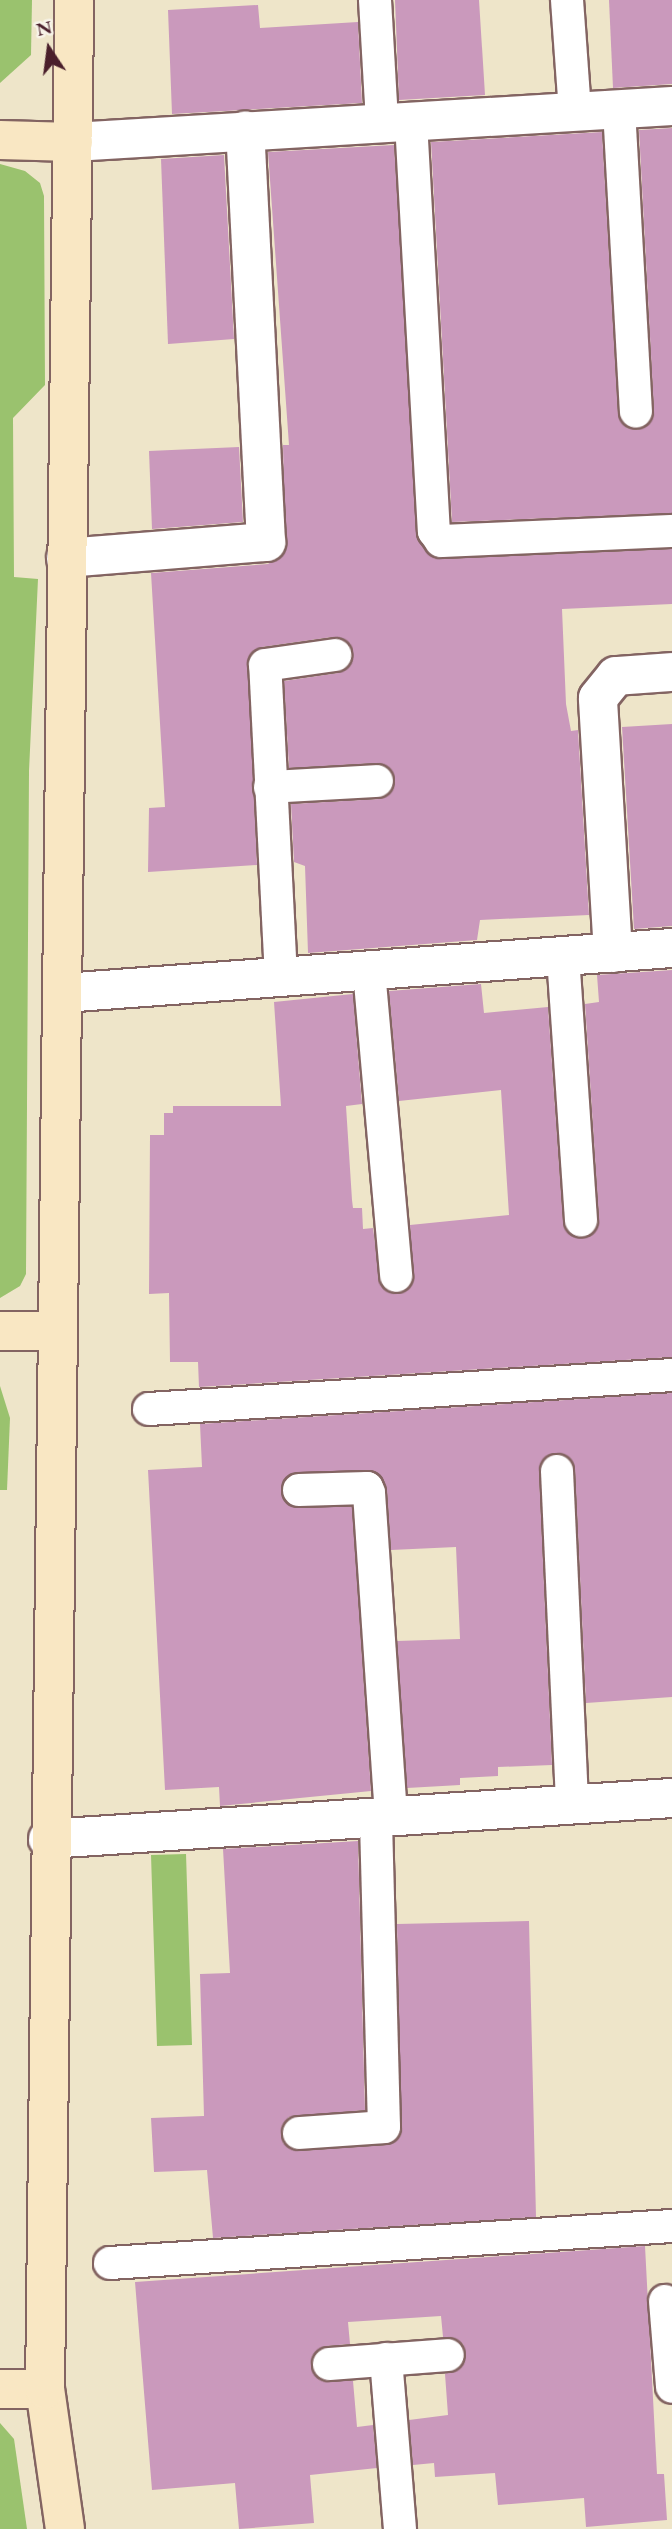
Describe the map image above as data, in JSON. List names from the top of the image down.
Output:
{
  "north": "top"
}
